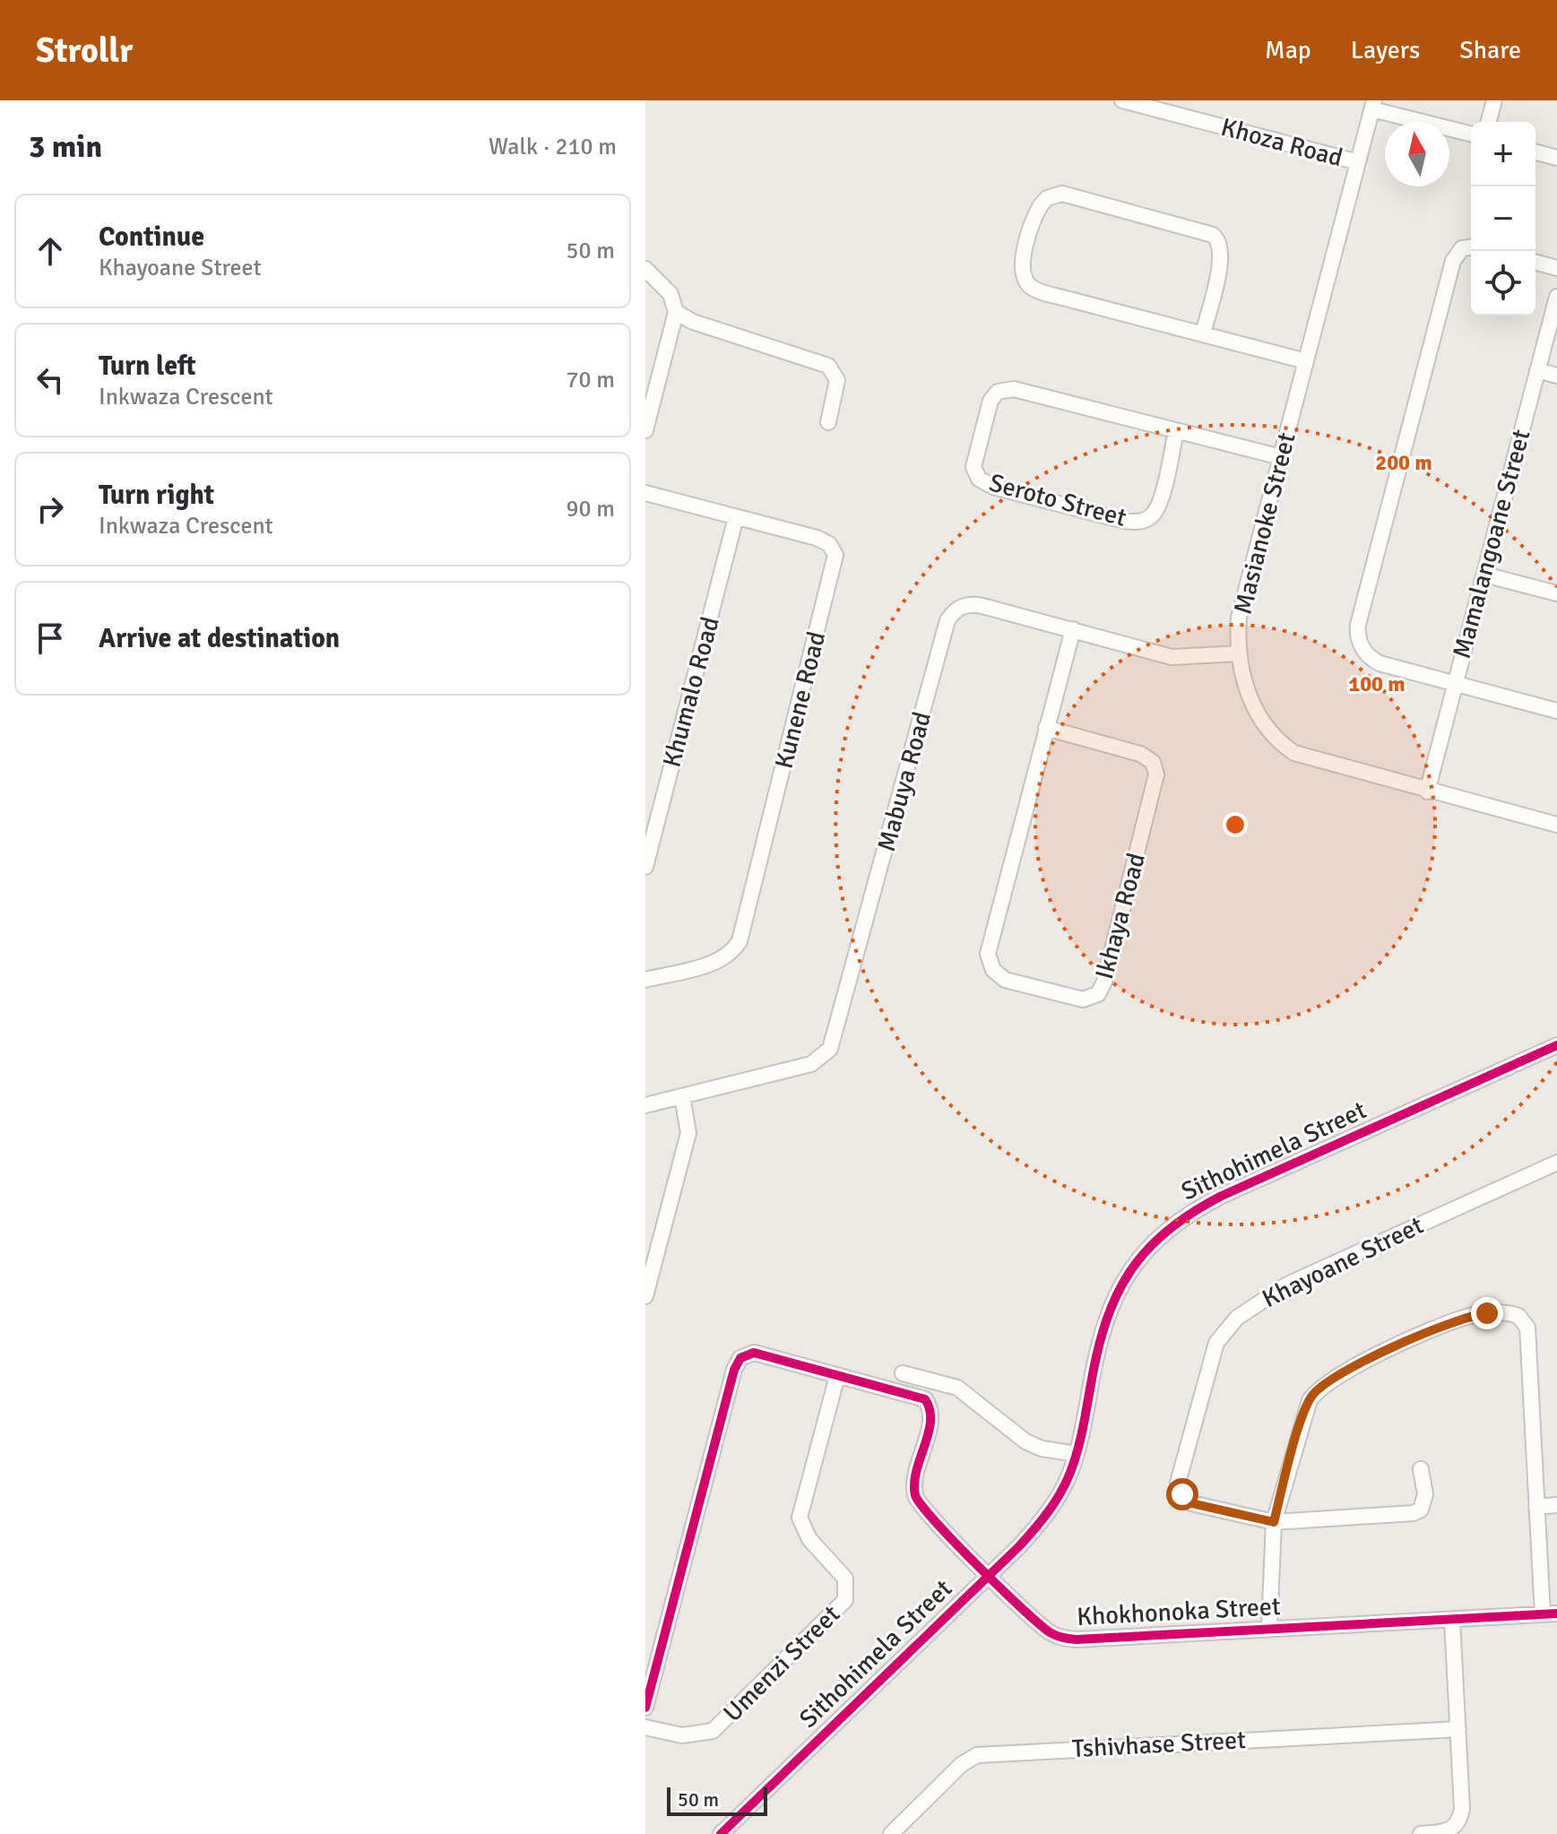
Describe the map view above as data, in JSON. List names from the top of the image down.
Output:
{
  "streets": {
    "street": [
      "Khoza Road",
      "Seroto Street",
      "Masianoke Street",
      "Mamalangoane Street",
      "Khumalo Road",
      "Kunene Road",
      "Mabuya Road",
      "Ikhaya Road",
      "Sithohimela Street",
      "Khayoane Street",
      "Khokhonoka Street",
      "Umenzi Street",
      "Tshivhase Street"
    ]
  },
  "crossings": [
    ["Khoza Road", "Masianoke Street"],
    ["Seroto Street", "Masianoke Street"],
    ["Masianoke Street", "Mamalangoane Street"],
    ["Masianoke Street", "Mabuya Road"],
    ["Khumalo Road", "Kunene Road"],
    ["Mabuya Road", "Ikhaya Road"],
    ["Sithohimela Street", "Khokhonoka Street"],
    ["Khokhonoka Street", "Umenzi Street"]
  ],
  "scale_bar": "50 m",
  "north": "top",
  "page": {
    "header": "Strollr",
    "nav": ["Map", "Layers", "Share"],
    "heading": ["3 min", "Walk · 210 m"],
    "map_buttons": ["+", "−"],
    "list": [
      ["Continue", "Khayoane Street", "50 m"],
      ["Turn left", "Inkwaza Crescent", "70 m"],
      ["Turn right", "Inkwaza Crescent", "90 m"],
      "Arrive at destination"
    ],
    "scale": "50 m"
  },
  "rings": ["200 m", "100 m"]
}
